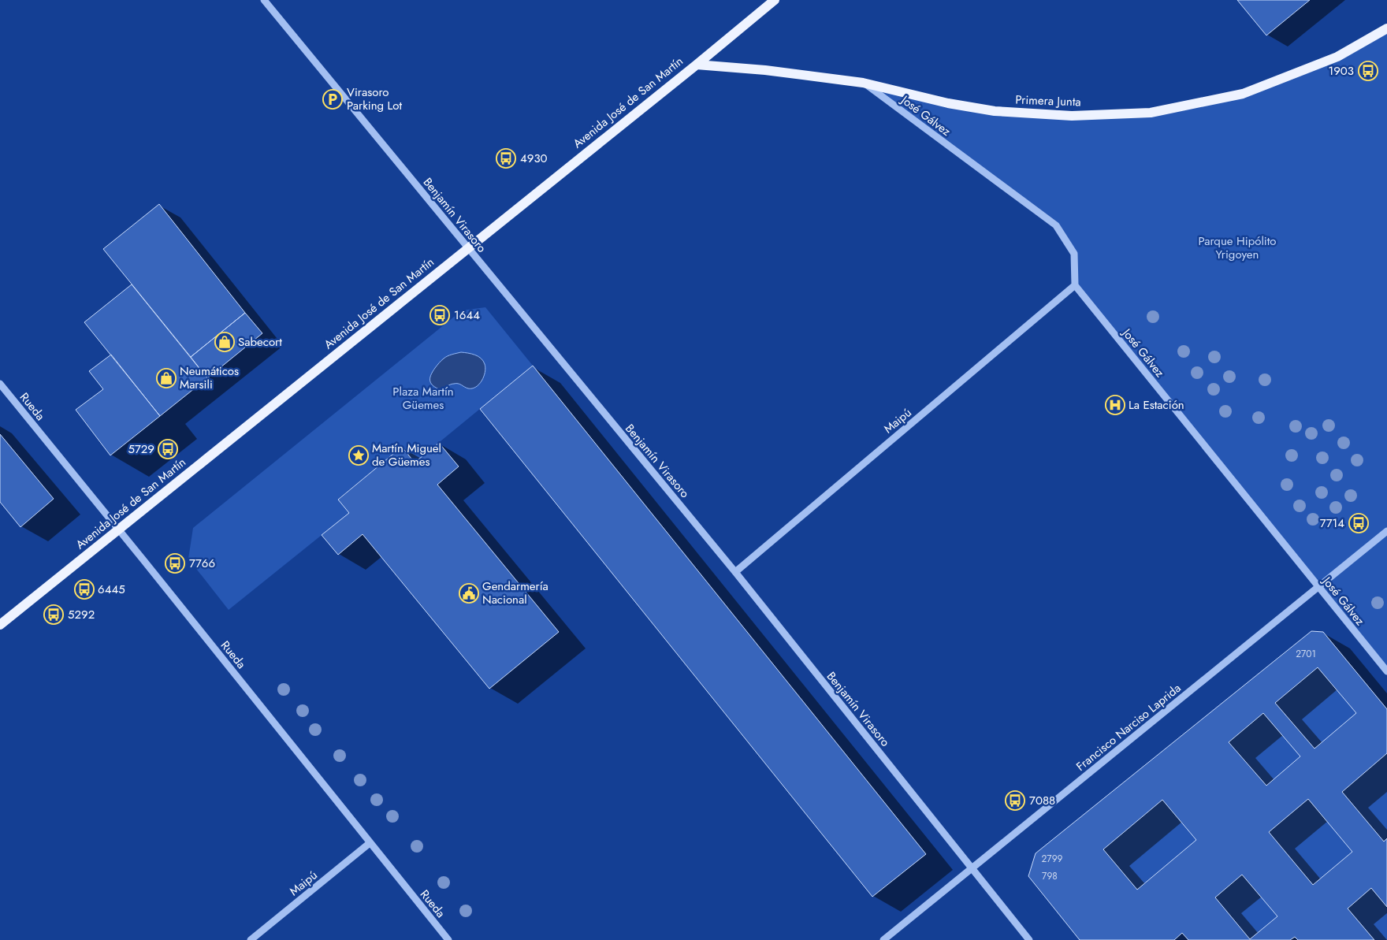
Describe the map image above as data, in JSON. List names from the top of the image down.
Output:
{
  "streets": {
    "main road": ["Primera Junta", "Avenida José de San Martín"],
    "street": [
      "José Gálvez",
      "Benjamín Virasoro",
      "Rueda",
      "Maipú",
      "Francisco Narciso Laprida"
    ]
  },
  "crossings": [
    ["Primera Junta", "Avenida José de San Martín"],
    ["Primera Junta", "José Gálvez"],
    ["Avenida José de San Martín", "Benjamín Virasoro"],
    ["Avenida José de San Martín", "Rueda"],
    ["José Gálvez", "Maipú"],
    ["José Gálvez", "Francisco Narciso Laprida"],
    ["Benjamín Virasoro", "Maipú"],
    ["Benjamín Virasoro", "Francisco Narciso Laprida"],
    ["Rueda", "Maipú"]
  ],
  "parks": ["Parque Hipólito Yrigoyen", "Plaza Martín Güemes"],
  "places": {
    "bus stop": [
      "1903",
      "4930",
      "1644",
      "5729",
      "7714",
      "7766",
      "6445",
      "5292",
      "7088"
    ],
    "parking": ["Virasoro Parking Lot"],
    "shop": ["Sabecort", "Neumáticos Marsili"],
    "hospital": ["La Estación"],
    "place": ["Martín Miguel de Güemes"],
    "public building": ["Gendarmería Nacional"]
  },
  "house_numbers": ["2701", "2799", "798"]
}
